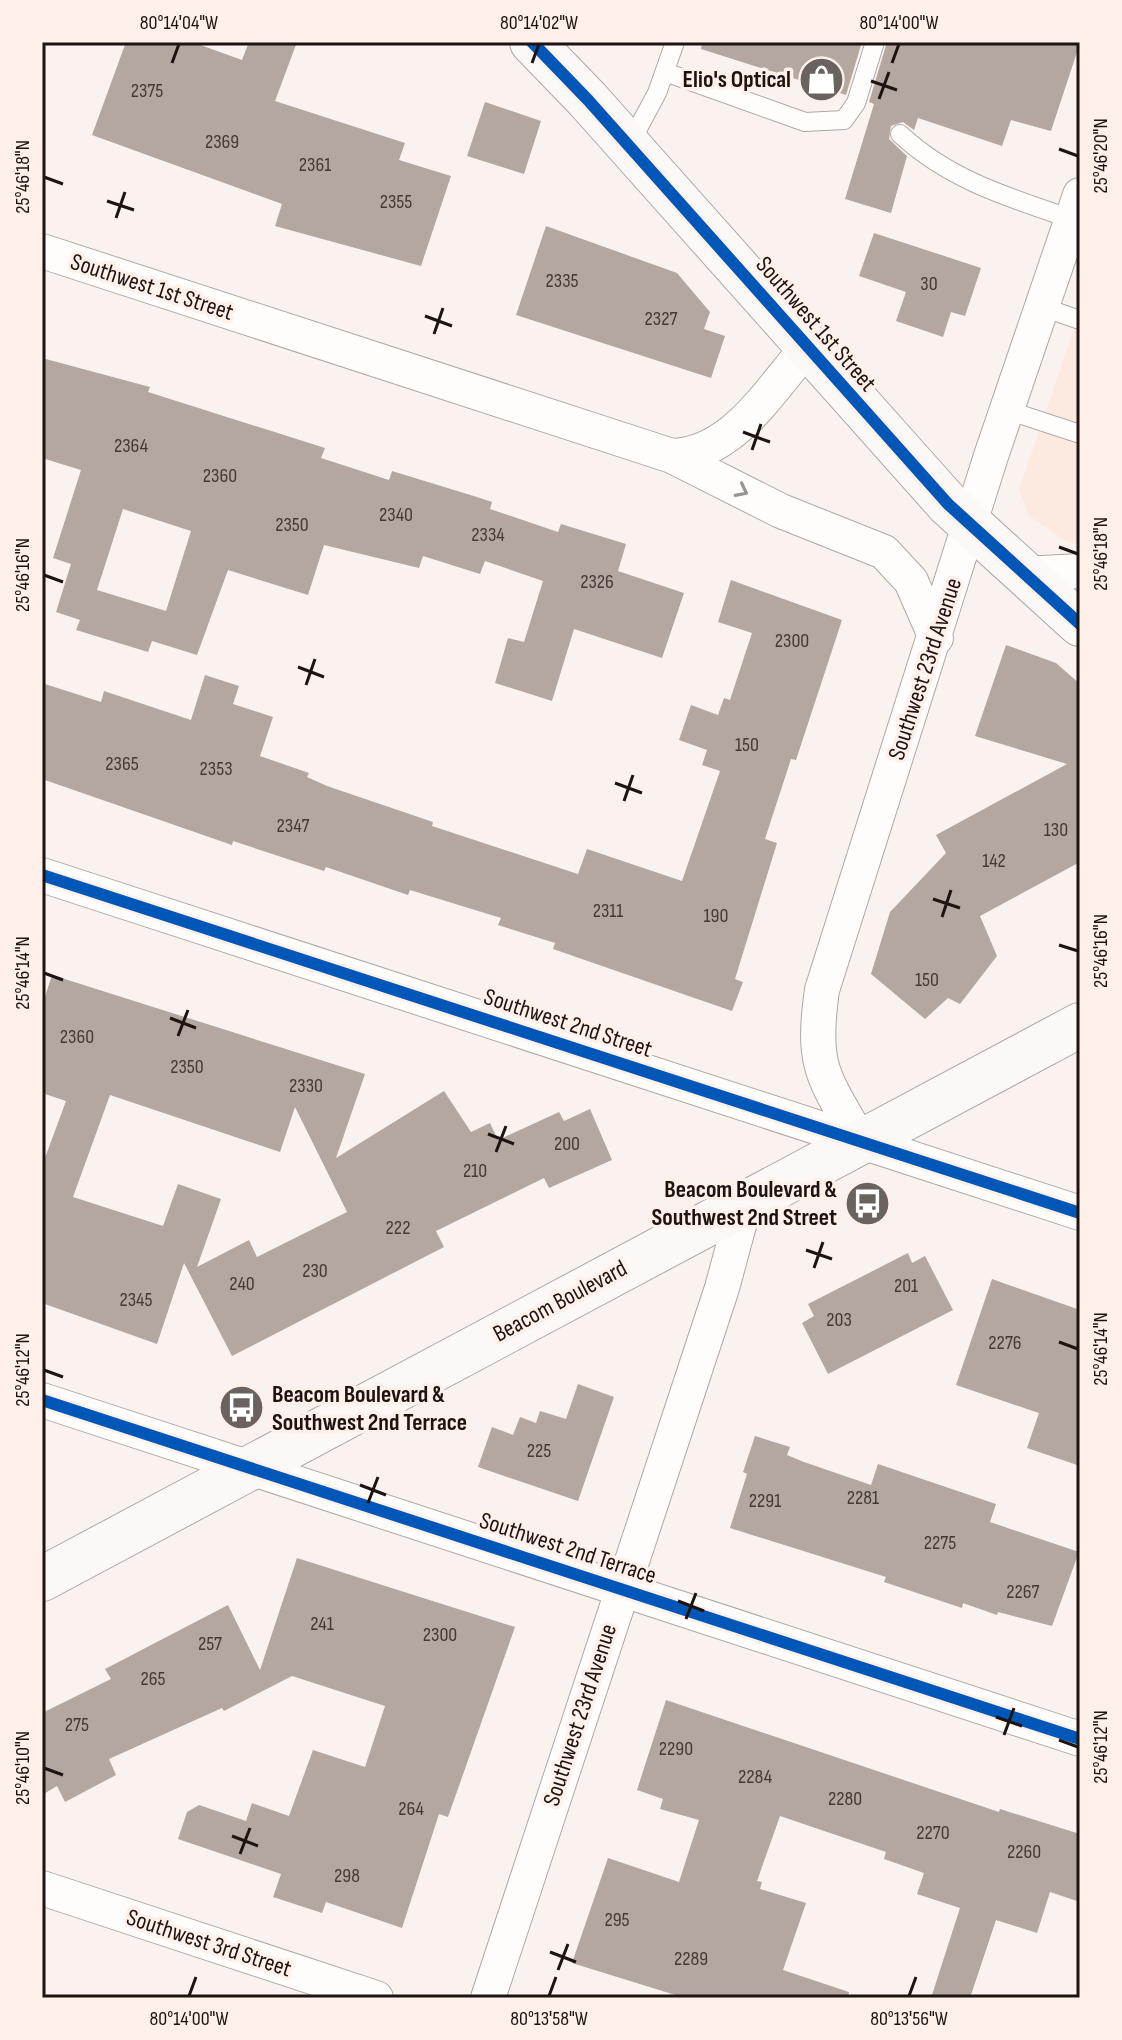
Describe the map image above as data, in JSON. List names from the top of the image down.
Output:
{
  "streets": {
    "main road": ["Southwest 1st Street", "Beacom Boulevard"],
    "street": [
      "Southwest 23rd Avenue",
      "Southwest 2nd Street",
      "Southwest 2nd Terrace",
      "Southwest 3rd Street"
    ]
  },
  "crossings": [
    ["Southwest 1st Street", "Southwest 23rd Avenue"],
    ["Southwest 23rd Avenue", "Southwest 2nd Street"],
    ["Southwest 23rd Avenue", "Beacom Boulevard"],
    ["Southwest 23rd Avenue", "Southwest 2nd Terrace"],
    ["Southwest 2nd Street", "Beacom Boulevard"],
    ["Beacom Boulevard", "Southwest 2nd Terrace"]
  ],
  "places": {
    "shop": ["Elio's Optical"],
    "bus stop": ["Beacom Boulevard & Southwest 2nd Street", "Beacom Boulevard & Southwest 2nd Terrace"]
  },
  "house_numbers": [
    "2375",
    "2369",
    "2361",
    "2355",
    "2335",
    "30",
    "2327",
    "2364",
    "2360",
    "2340",
    "2350",
    "2334",
    "2326",
    "2300",
    "150",
    "2365",
    "2353",
    "2347",
    "130",
    "142",
    "2311",
    "190",
    "150",
    "2360",
    "2350",
    "2330",
    "200",
    "210",
    "222",
    "230",
    "240",
    "201",
    "2345",
    "203",
    "2276",
    "225",
    "2281",
    "2291",
    "2275",
    "2267",
    "241",
    "2300",
    "257",
    "265",
    "275",
    "2290",
    "2284",
    "2280",
    "264",
    "2270",
    "2260",
    "298",
    "295",
    "2289"
  ],
  "coordinates": [
    "80°14'04\"W",
    "80°14'02\"W",
    "80°14'00\"W",
    "25°46'20\"N",
    "25°46'18\"N",
    "25°46'16\"N",
    "25°46'14\"N",
    "25°46'12\"N",
    "25°46'10\"N",
    "80°13'58\"W",
    "80°13'56\"W"
  ]
}
